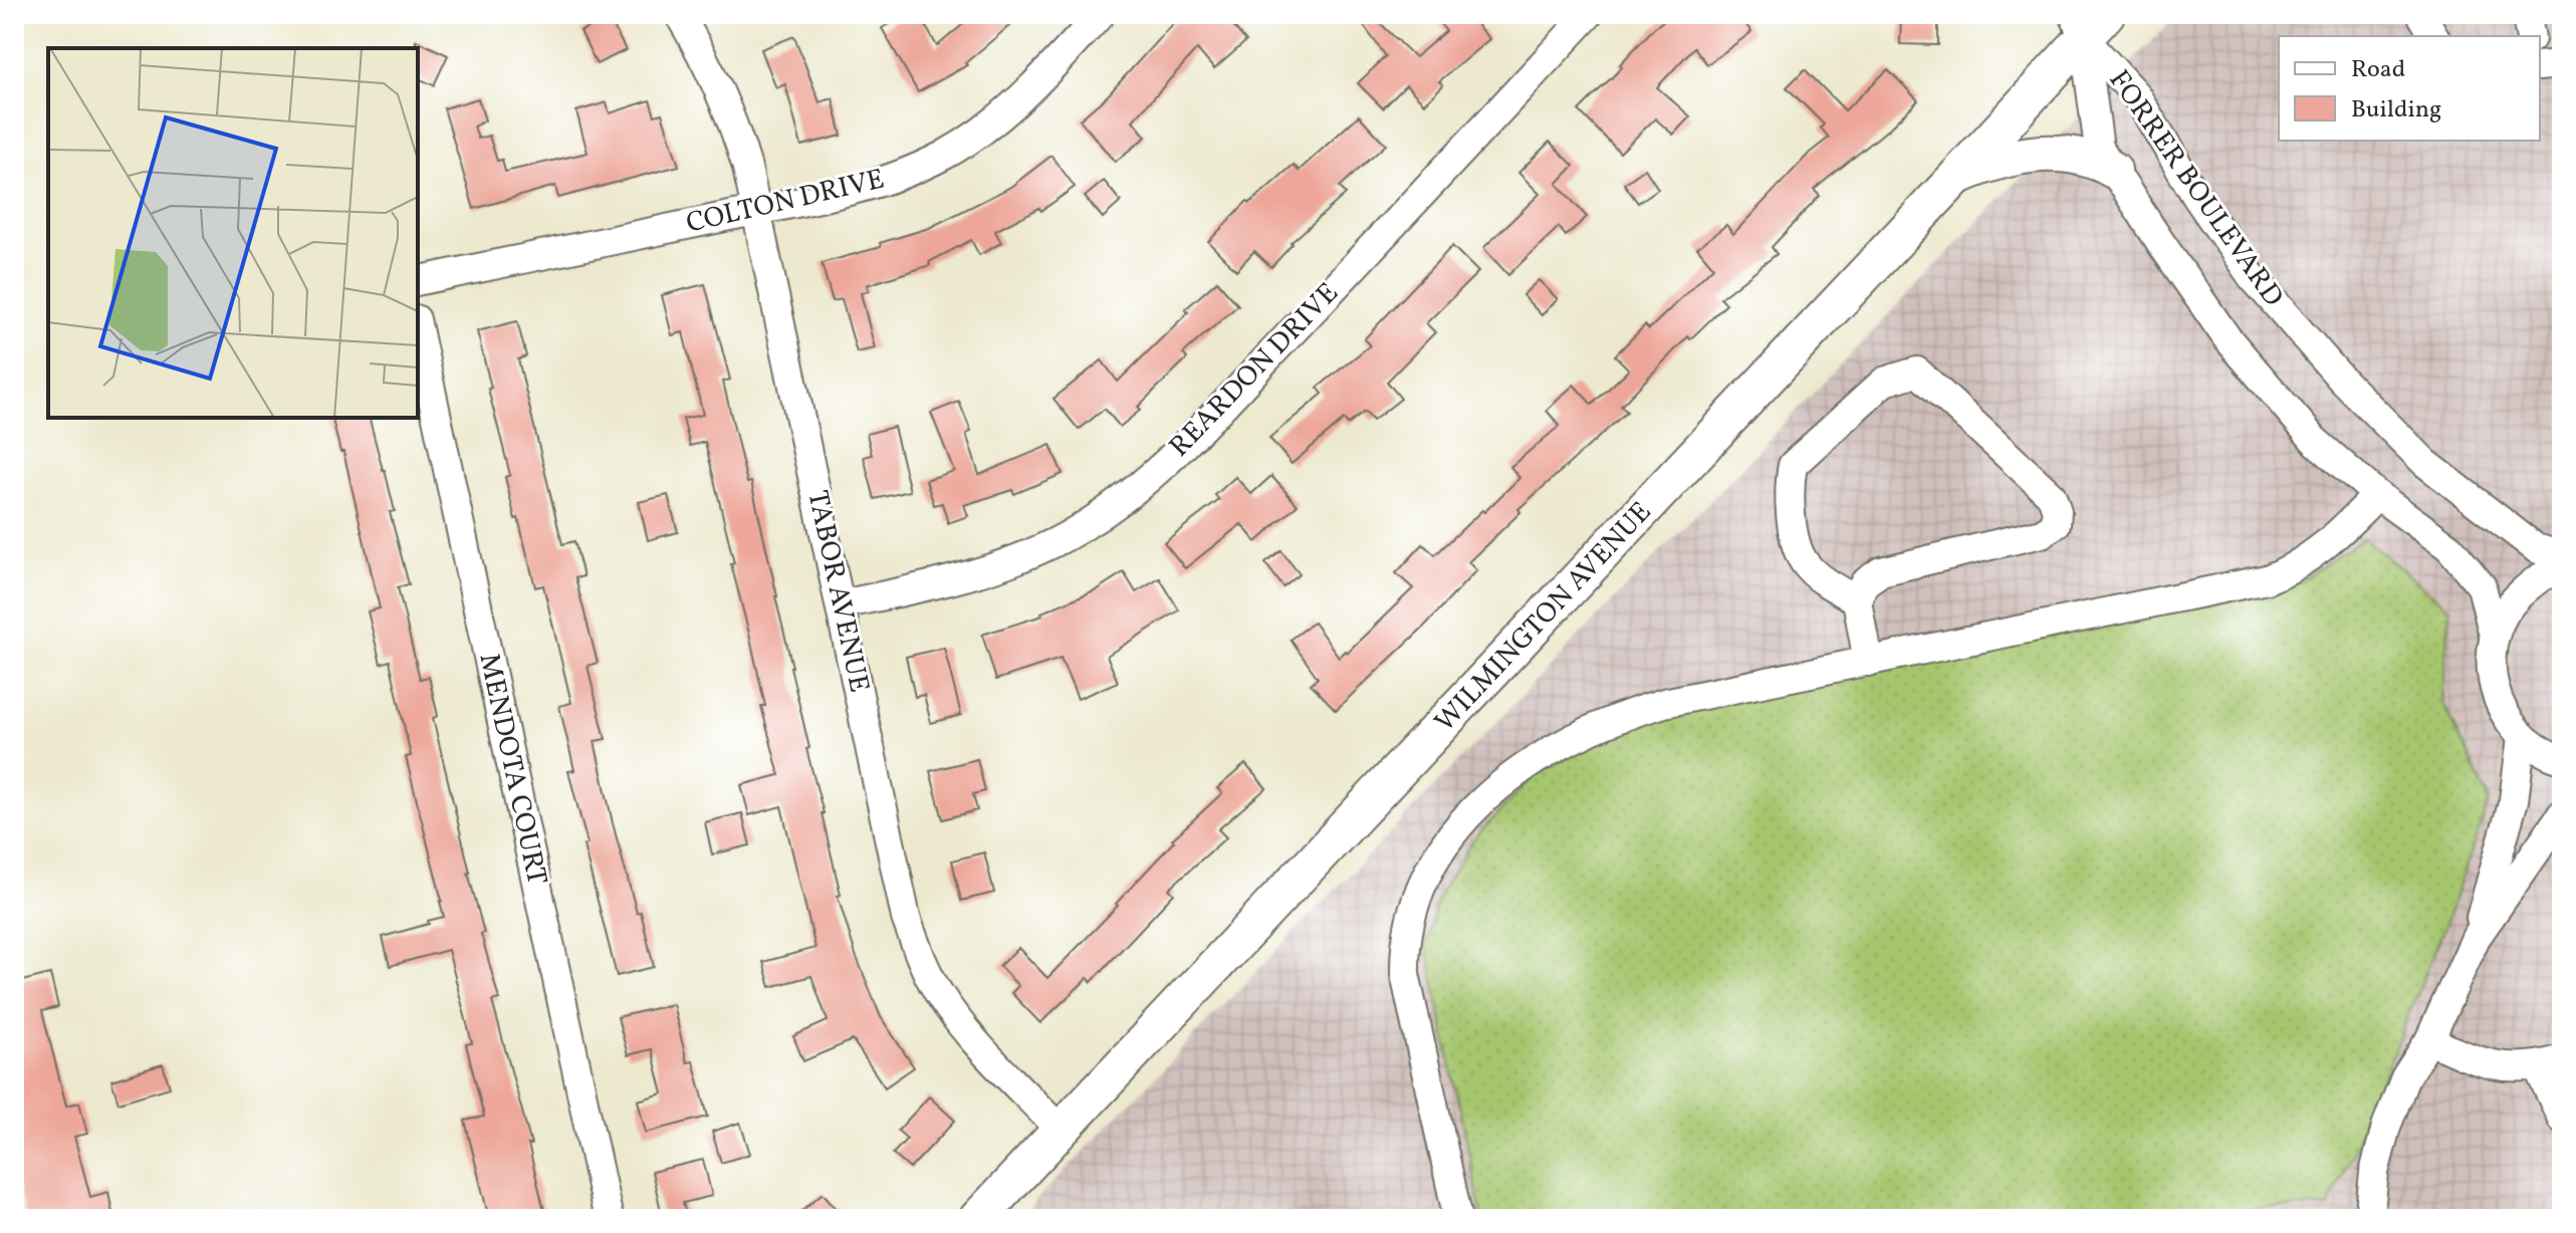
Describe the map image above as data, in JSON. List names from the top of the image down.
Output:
{
  "streets": {
    "main road": ["WILMINGTON AVENUE"],
    "street": [
      "FORRER BOULEVARD",
      "COLTON DRIVE",
      "REARDON DRIVE",
      "TABOR AVENUE",
      "MENDOTA COURT"
    ]
  },
  "crossings": [
    ["FORRER BOULEVARD", "WILMINGTON AVENUE"],
    ["COLTON DRIVE", "TABOR AVENUE"],
    ["REARDON DRIVE", "TABOR AVENUE"],
    ["TABOR AVENUE", "WILMINGTON AVENUE"]
  ],
  "legend": ["Road", "Building"]
}
